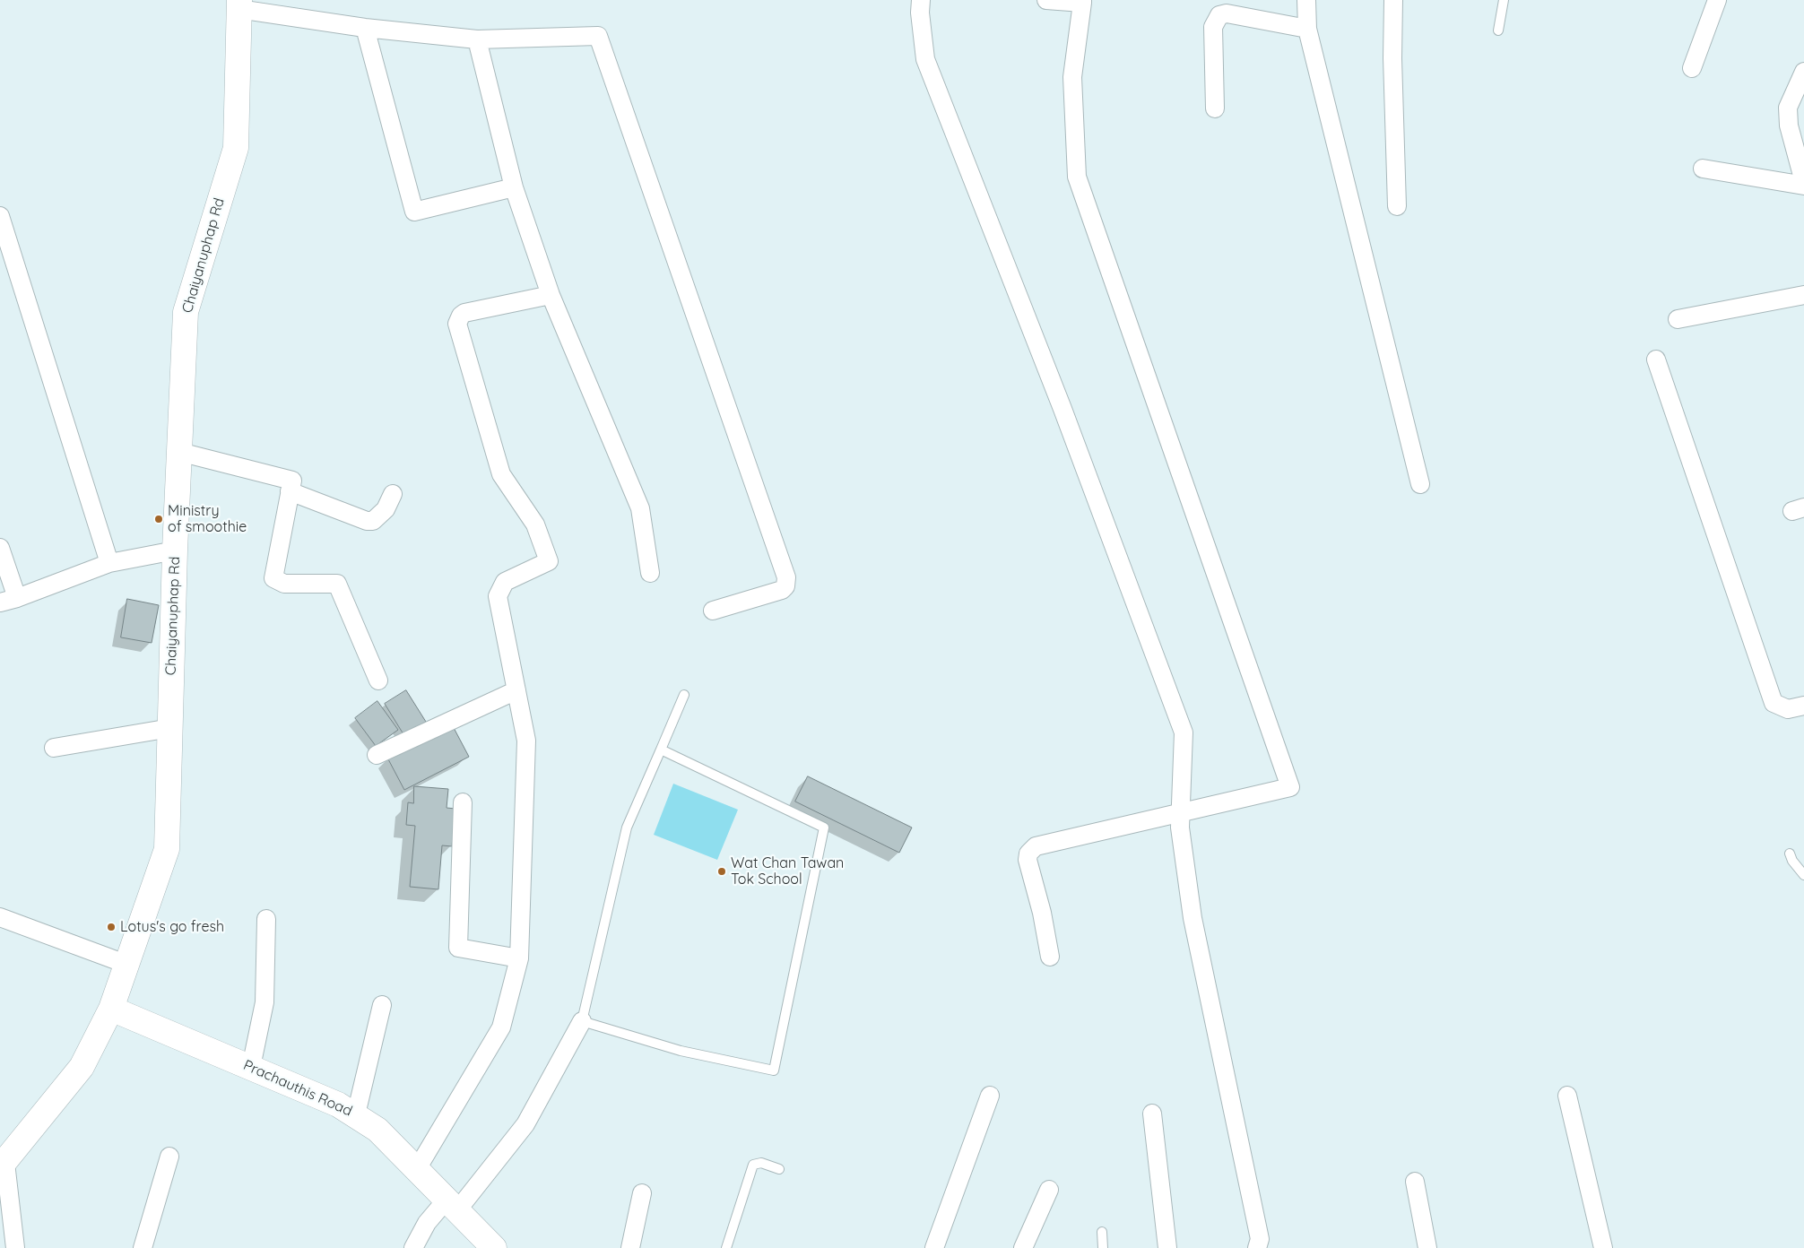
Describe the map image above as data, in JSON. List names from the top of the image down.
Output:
{
  "streets": {
    "street": ["Chaiyanuphap Rd", "Prachauthis Road"]
  },
  "crossings": [
    ["Chaiyanuphap Rd", "Prachauthis Road"]
  ],
  "places": ["Ministry of smoothie", "Wat Chan Tawan Tok School", "Lotus's go fresh"]
}
